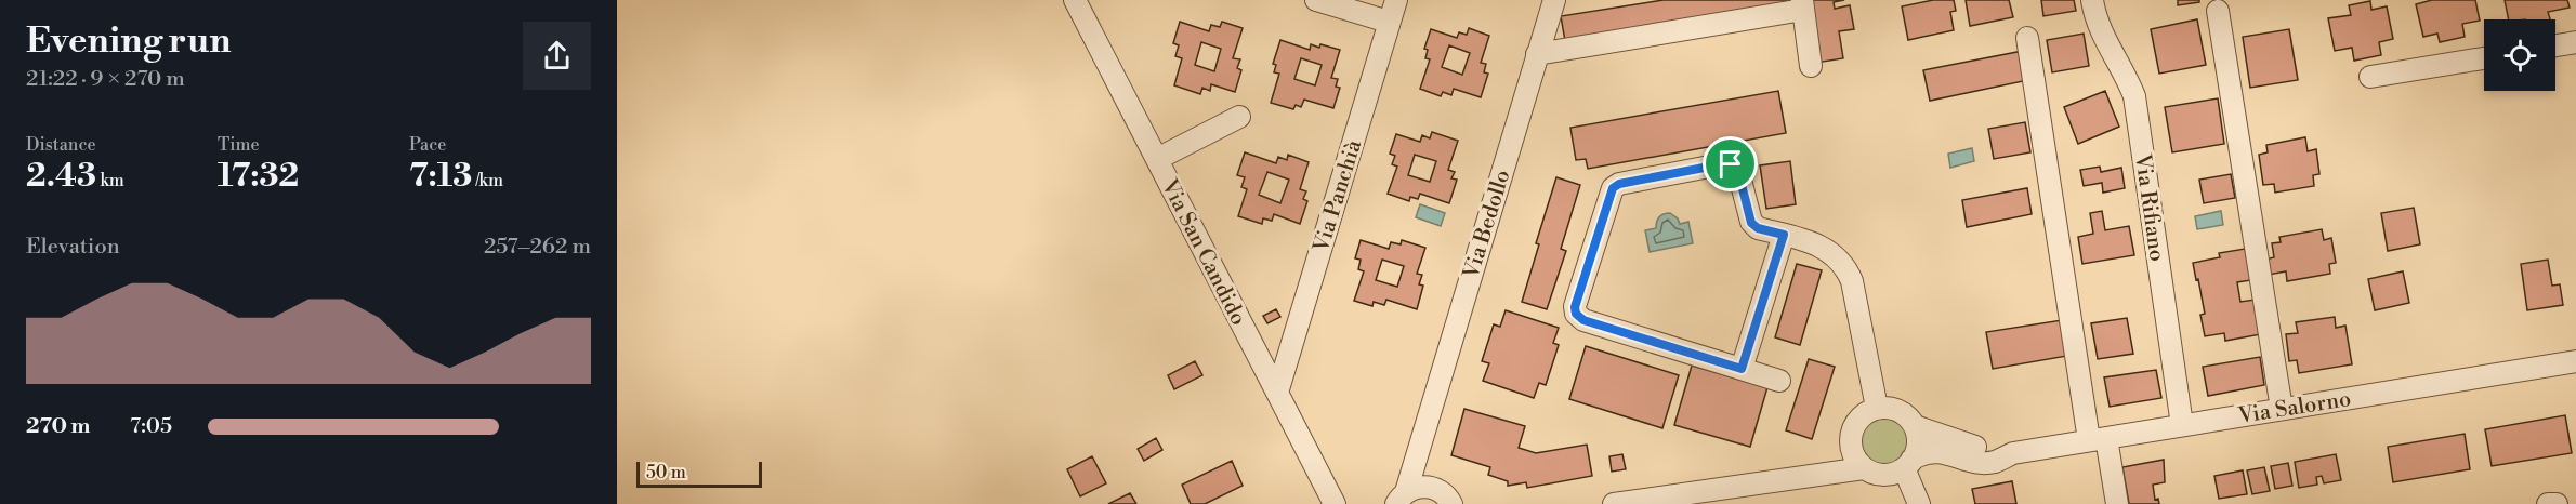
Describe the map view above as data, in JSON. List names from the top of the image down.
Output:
{
  "streets": {
    "street": [
      "Via Panchià",
      "Via Rifiano",
      "Via Bedollo",
      "Via San Candido",
      "Via Salorno"
    ]
  },
  "crossings": [
    ["Via Panchià", "Via San Candido"],
    ["Via Rifiano", "Via Salorno"]
  ],
  "scale_bar": "50 m",
  "page": {
    "heading": ["Evening run", "21:22 · 9 × 270 m"],
    "stats": [
      ["Distance", "2.43 km"],
      ["Time", "17:32"],
      ["Pace", "7:13 /km"]
    ],
    "chart": ["Elevation", "257–262 m"],
    "list": [
      {
        "name": "270 m",
        "note": "7:05"
      }
    ],
    "scale": "50 m"
  }
}
